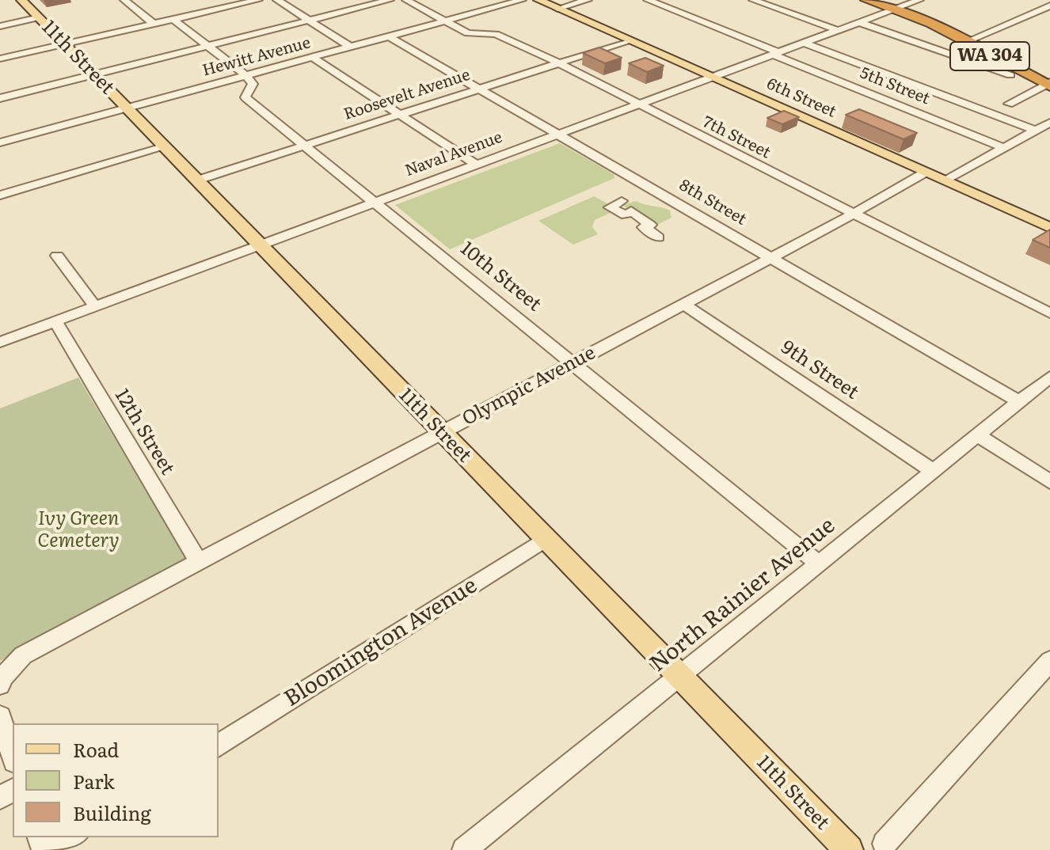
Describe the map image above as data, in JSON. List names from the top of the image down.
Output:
{
  "streets": {
    "highway": ["WA 304"],
    "main road": ["11th Street", "6th Street"],
    "street": [
      "Hewitt Avenue",
      "5th Street",
      "Roosevelt Avenue",
      "7th Street",
      "Naval Avenue",
      "8th Street",
      "10th Street",
      "9th Street",
      "Olympic Avenue",
      "12th Street",
      "North Rainier Avenue",
      "Bloomington Avenue"
    ]
  },
  "crossings": [
    ["WA 304", "Naval Avenue"],
    ["Hewitt Avenue", "11th Street"],
    ["Hewitt Avenue", "7th Street"],
    ["Hewitt Avenue", "8th Street"],
    ["Hewitt Avenue", "10th Street"],
    ["11th Street", "Roosevelt Avenue"],
    ["11th Street", "Naval Avenue"],
    ["11th Street", "Olympic Avenue"],
    ["11th Street", "North Rainier Avenue"],
    ["11th Street", "Bloomington Avenue"],
    ["5th Street", "Naval Avenue"],
    ["Roosevelt Avenue", "6th Street"],
    ["Roosevelt Avenue", "7th Street"],
    ["Roosevelt Avenue", "8th Street"],
    ["Roosevelt Avenue", "10th Street"],
    ["6th Street", "Naval Avenue"],
    ["6th Street", "Olympic Avenue"],
    ["7th Street", "Naval Avenue"],
    ["7th Street", "Olympic Avenue"],
    ["Naval Avenue", "8th Street"],
    ["Naval Avenue", "10th Street"],
    ["Naval Avenue", "12th Street"],
    ["8th Street", "Olympic Avenue"],
    ["8th Street", "North Rainier Avenue"],
    ["10th Street", "Olympic Avenue"],
    ["10th Street", "North Rainier Avenue"],
    ["9th Street", "Olympic Avenue"],
    ["9th Street", "North Rainier Avenue"],
    ["Olympic Avenue", "12th Street"]
  ],
  "parks": ["Ivy Green Cemetery"],
  "legend": ["Road", "Park", "Building"]
}
